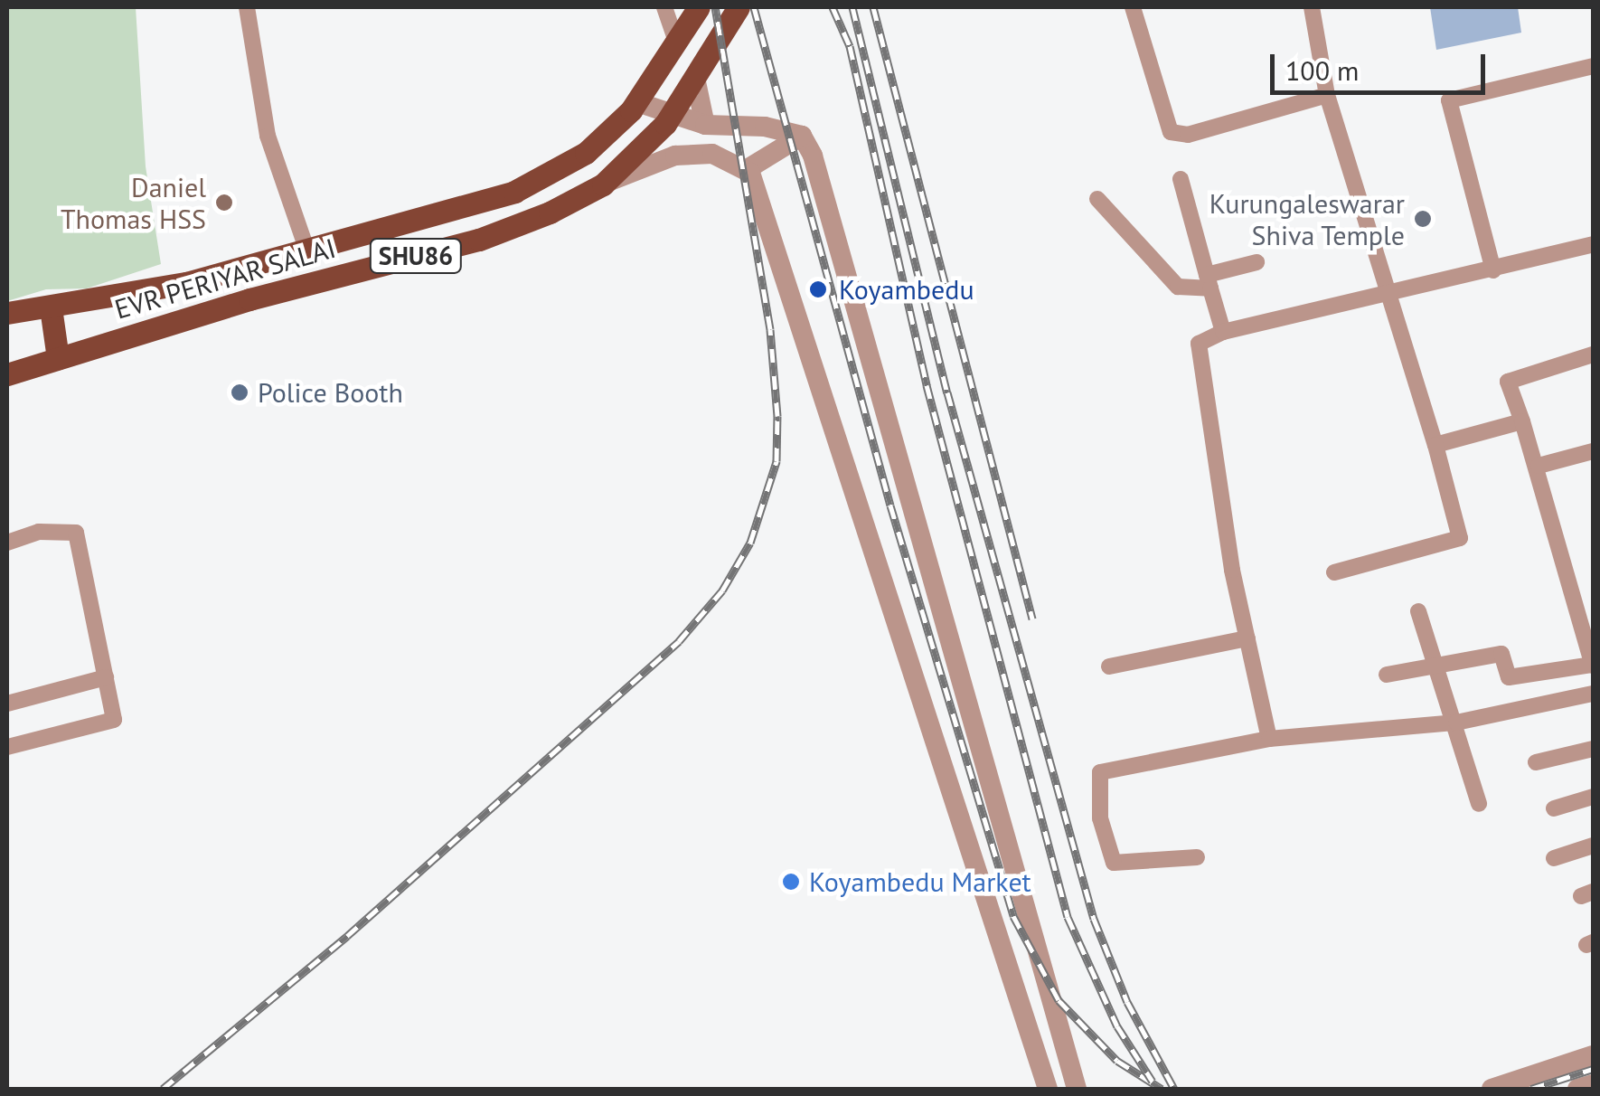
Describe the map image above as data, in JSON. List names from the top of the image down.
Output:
{
  "streets": {
    "main road": ["SHU86", "EVR PERIYAR SALAI"]
  },
  "places": [
    "Daniel Thomas HSS",
    "Kurungaleswarar Shiva Temple",
    "Koyambedu",
    "Police Booth",
    "Koyambedu Market"
  ],
  "scale_bar": "100 m"
}
